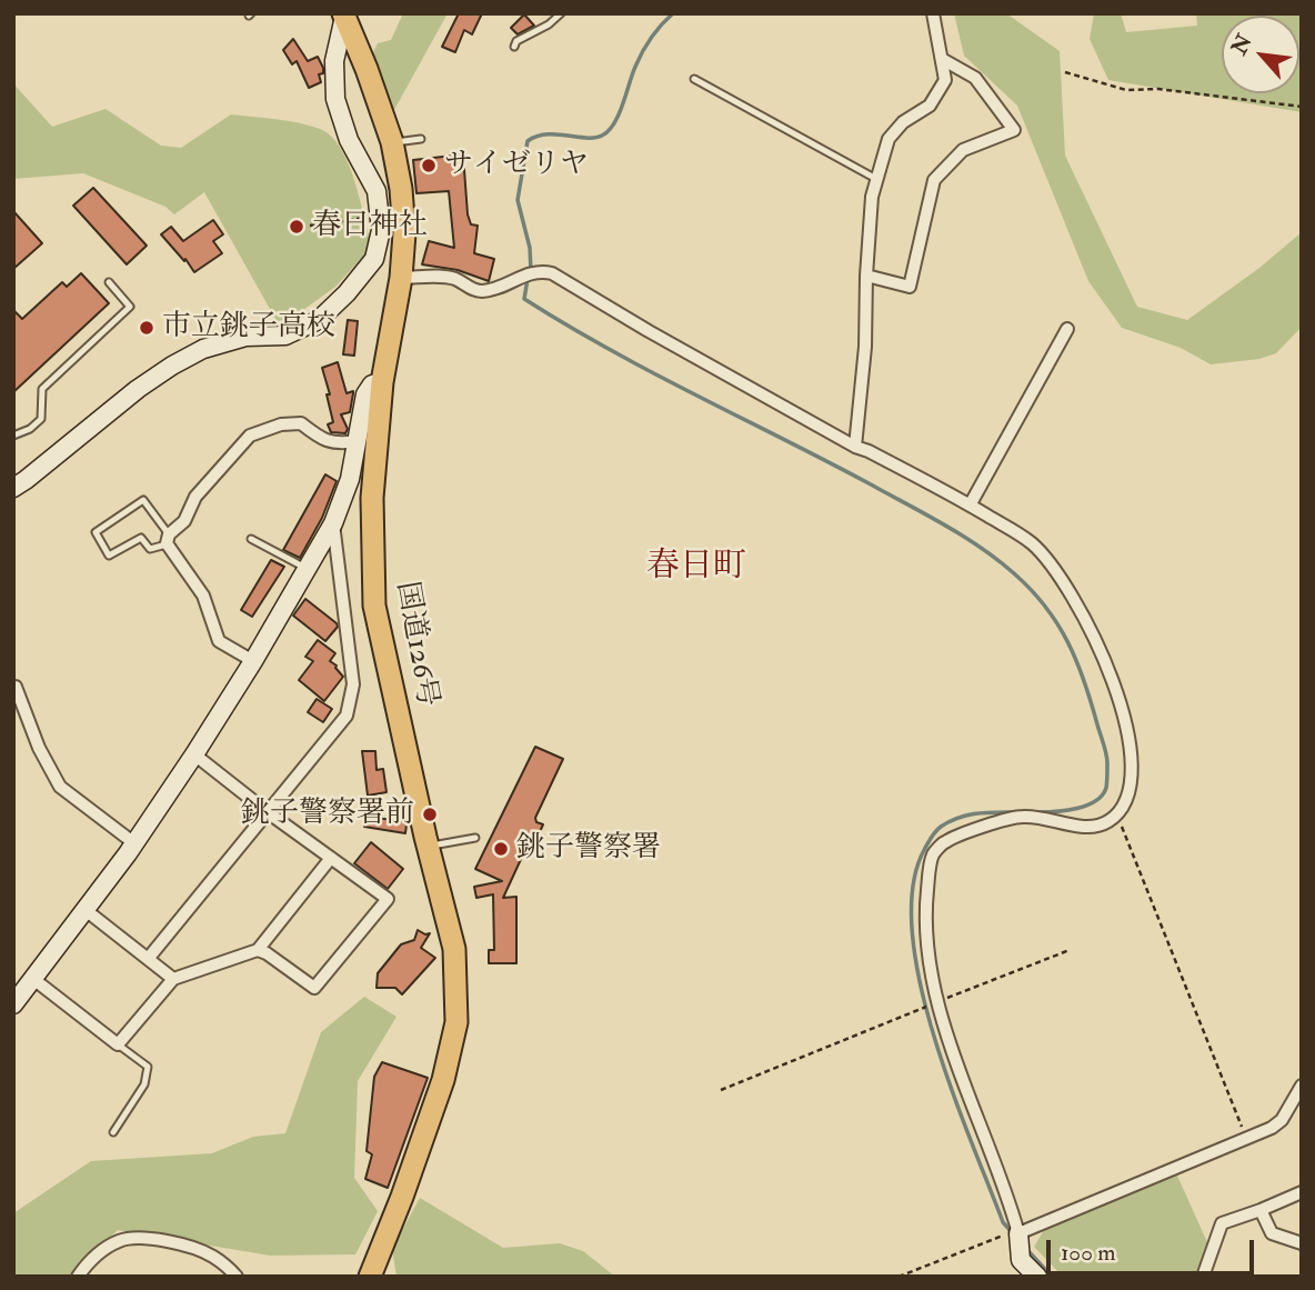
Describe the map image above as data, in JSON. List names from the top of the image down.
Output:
{
  "streets": {
    "highway": ["国道126号"]
  },
  "districts": ["春日町"],
  "places": [
    "サイゼリヤ",
    "春日神社",
    "市立銚子高校",
    "銚子警察署前",
    "銚子警察署"
  ],
  "scale_bar": "100 m",
  "north": "top left"
}
